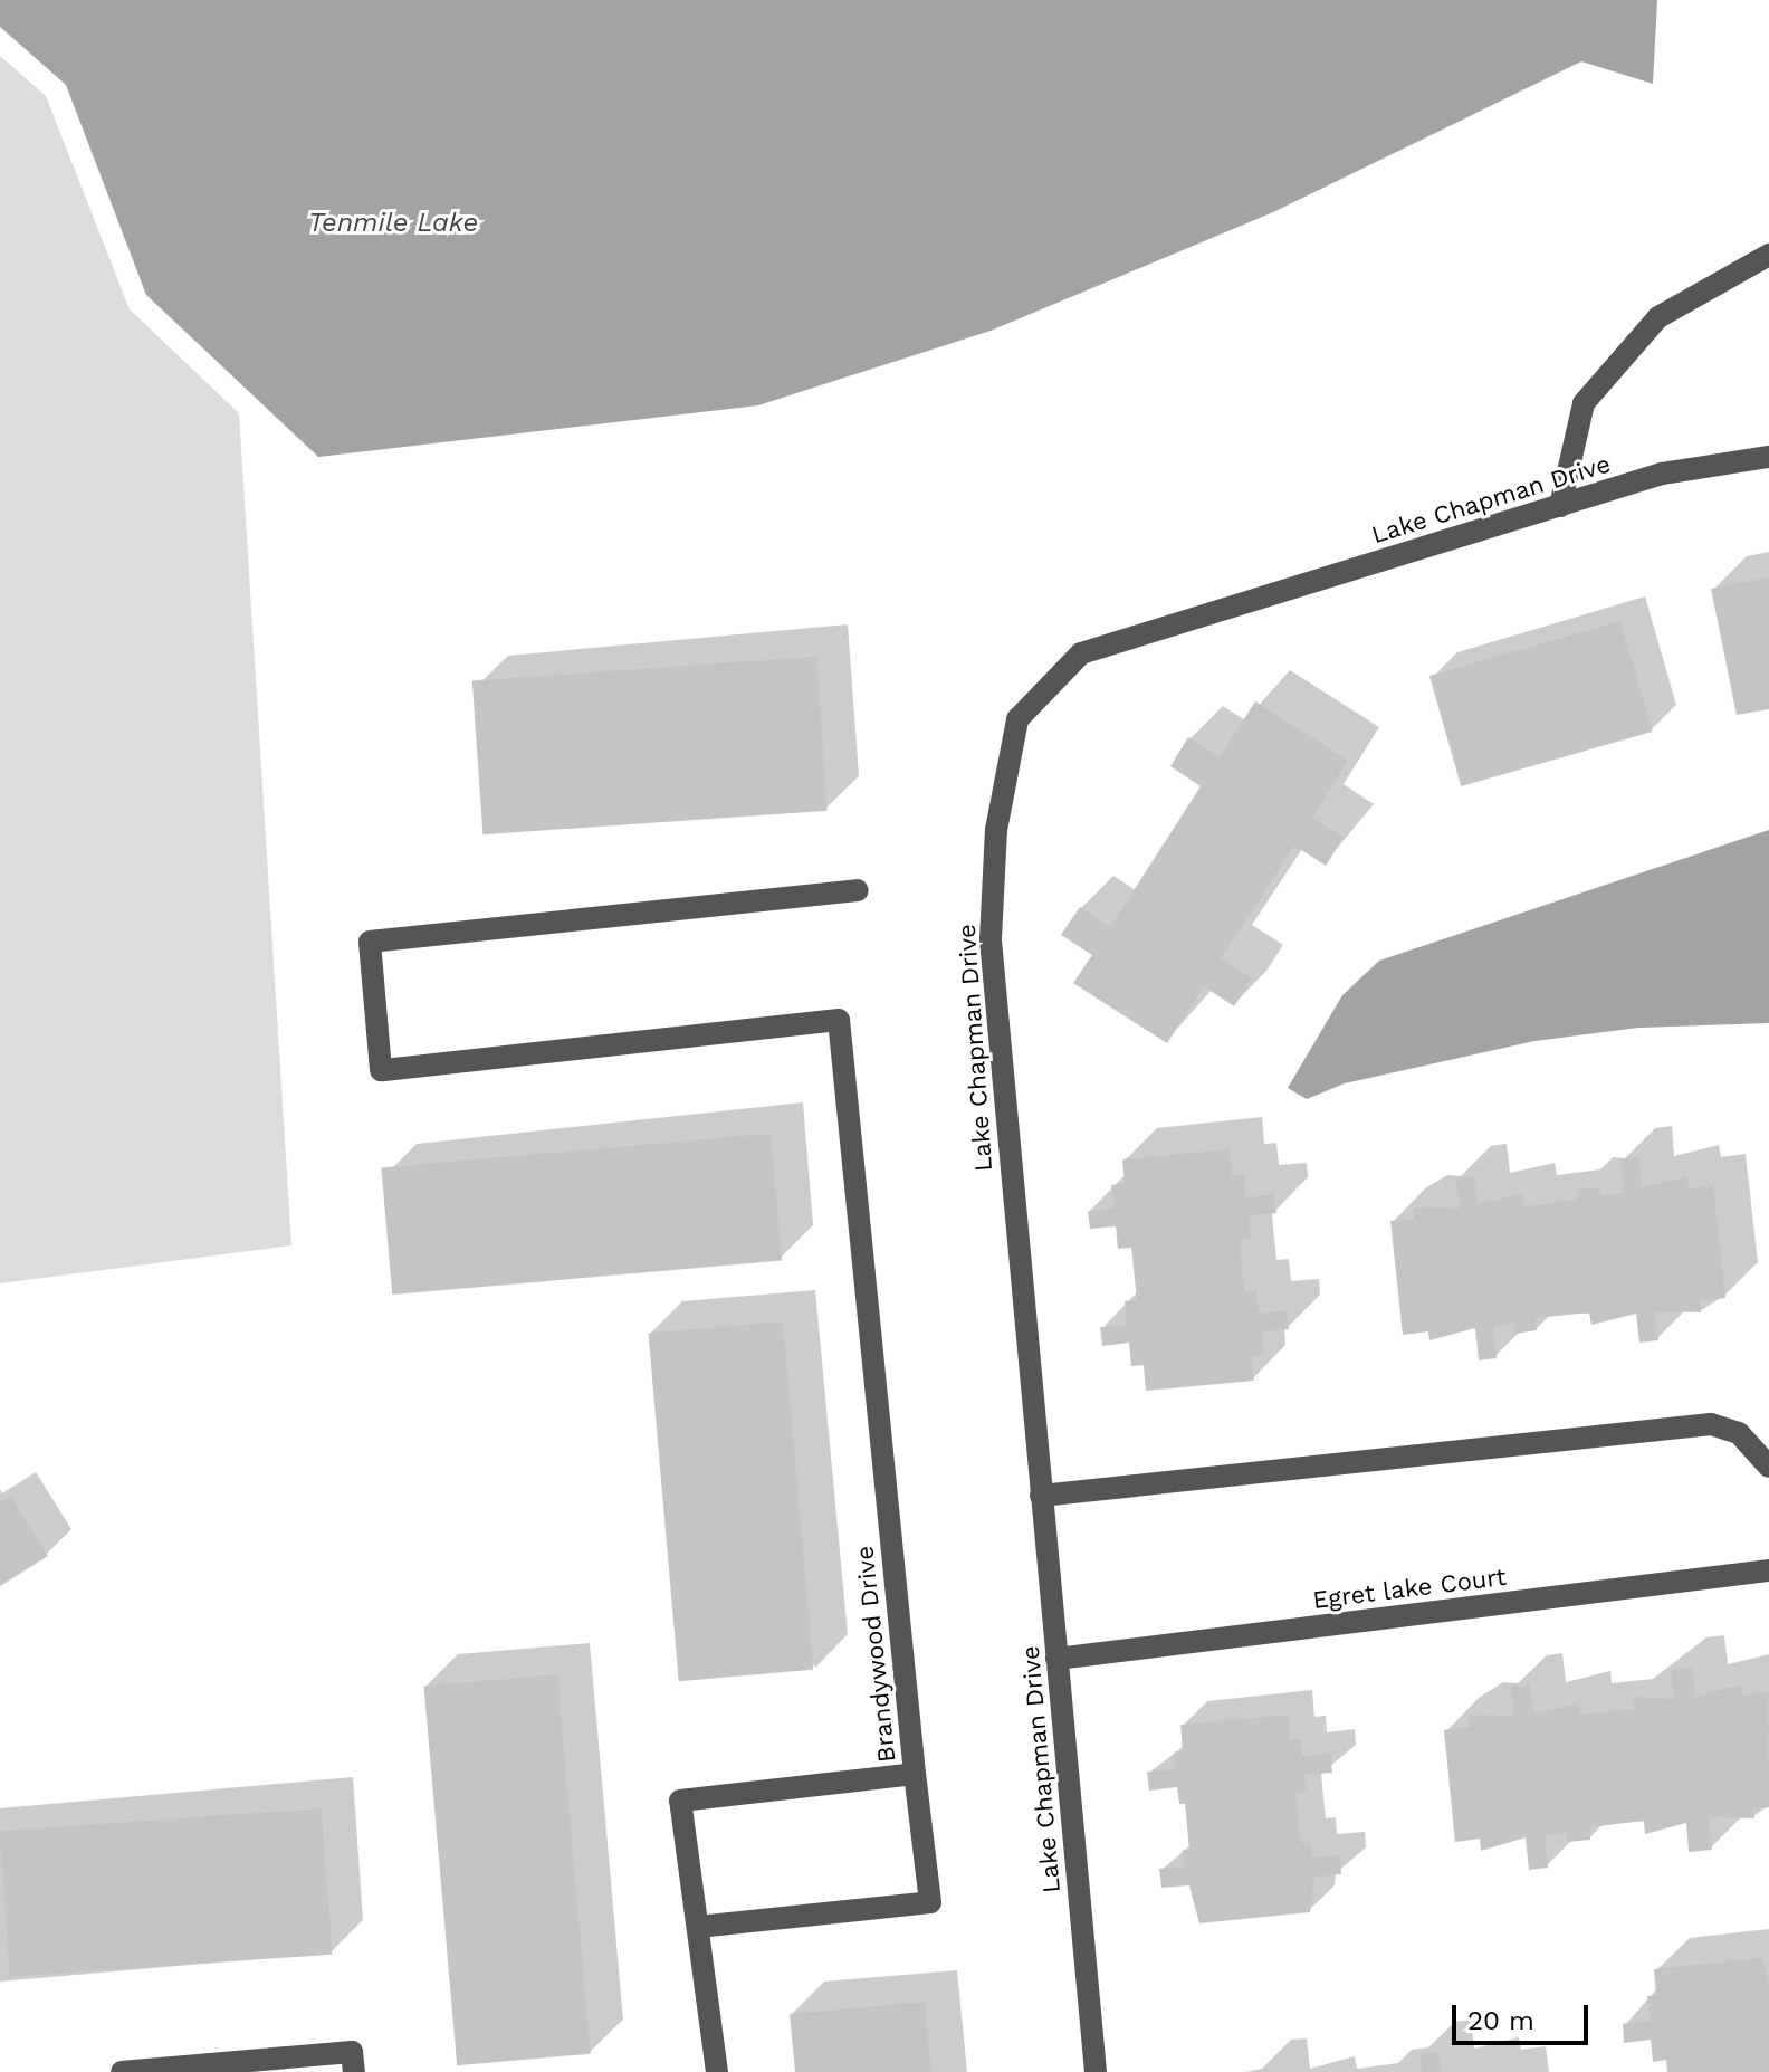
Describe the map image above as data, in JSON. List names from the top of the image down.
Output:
{
  "streets": {
    "street": ["Lake Chapman Drive", "Egret lake Court", "Brandywood Drive"]
  },
  "crossings": [
    ["Lake Chapman Drive", "Egret lake Court"]
  ],
  "water": ["Tenmile Lake"],
  "scale_bar": "20 m"
}
